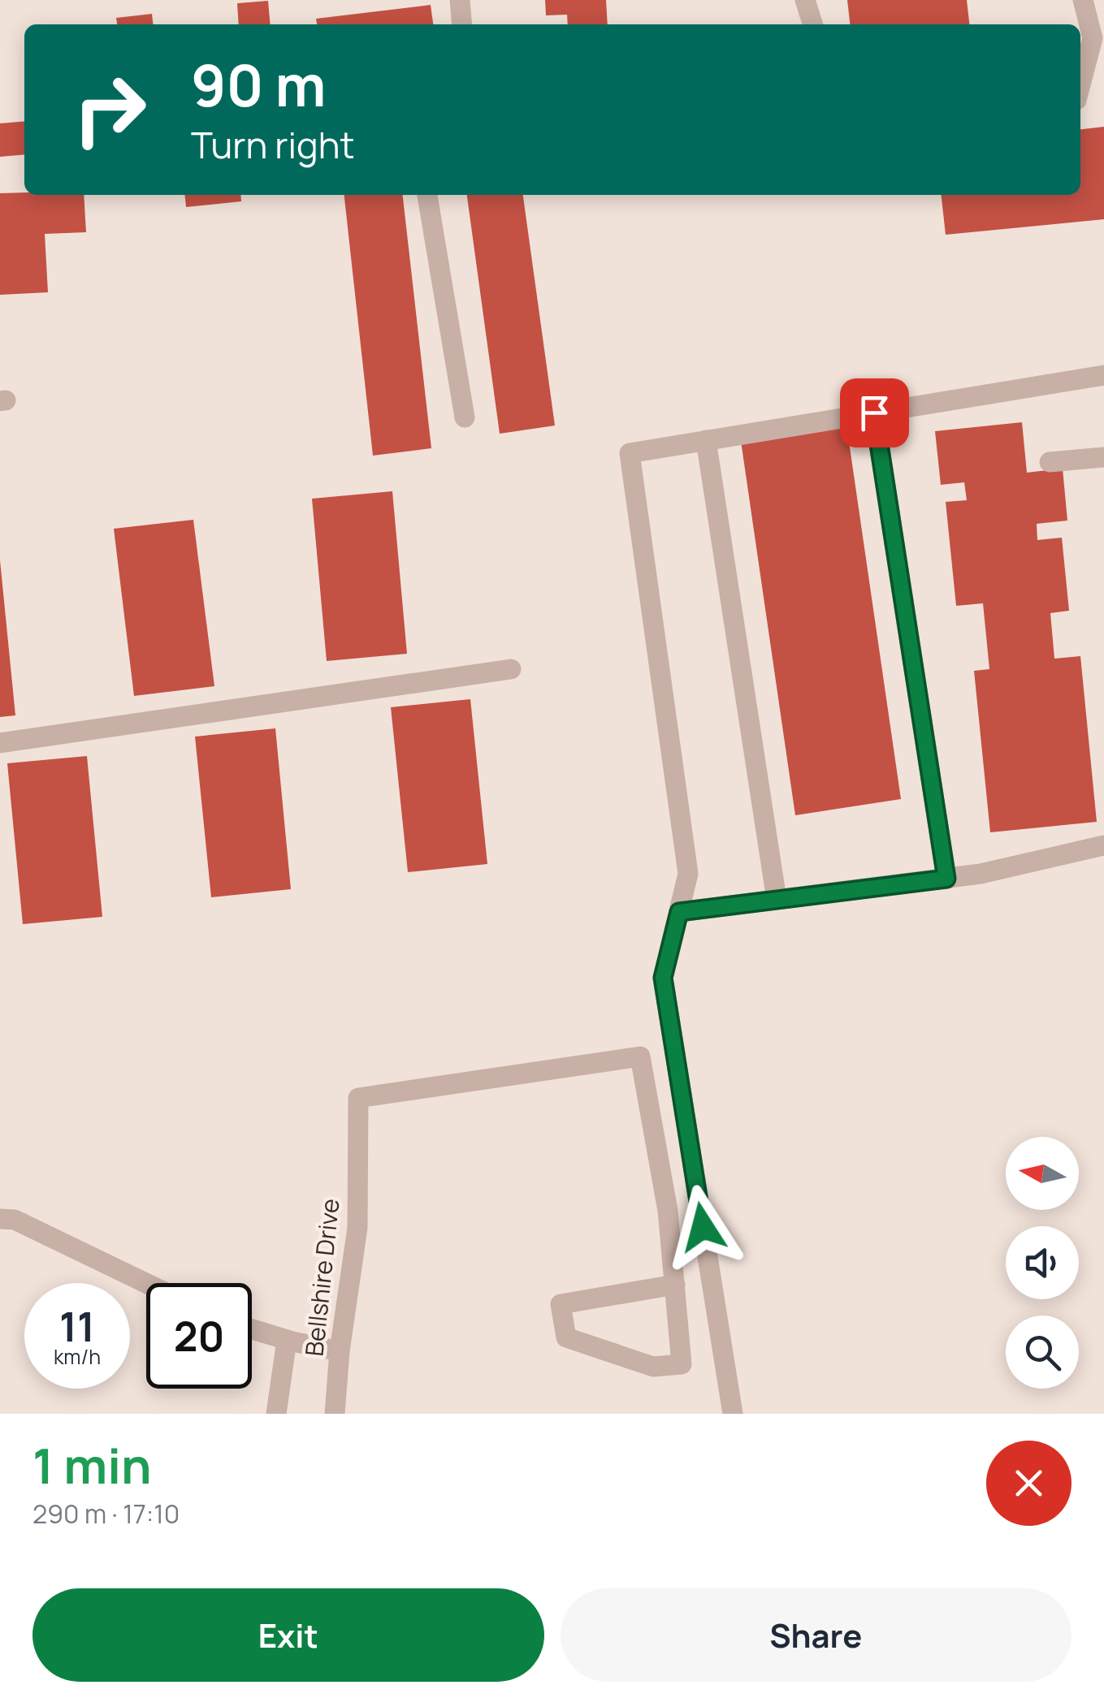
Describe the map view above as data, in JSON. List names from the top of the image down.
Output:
{
  "streets": {
    "street": ["Bellshire Drive"]
  },
  "north": "left",
  "page": {
    "turn": ["90 m", "Turn right"],
    "speed": "11 km/h",
    "limit": "20",
    "heading": ["1 min", "290 m · 17:10"],
    "buttons": ["Exit", "Share"]
  }
}
